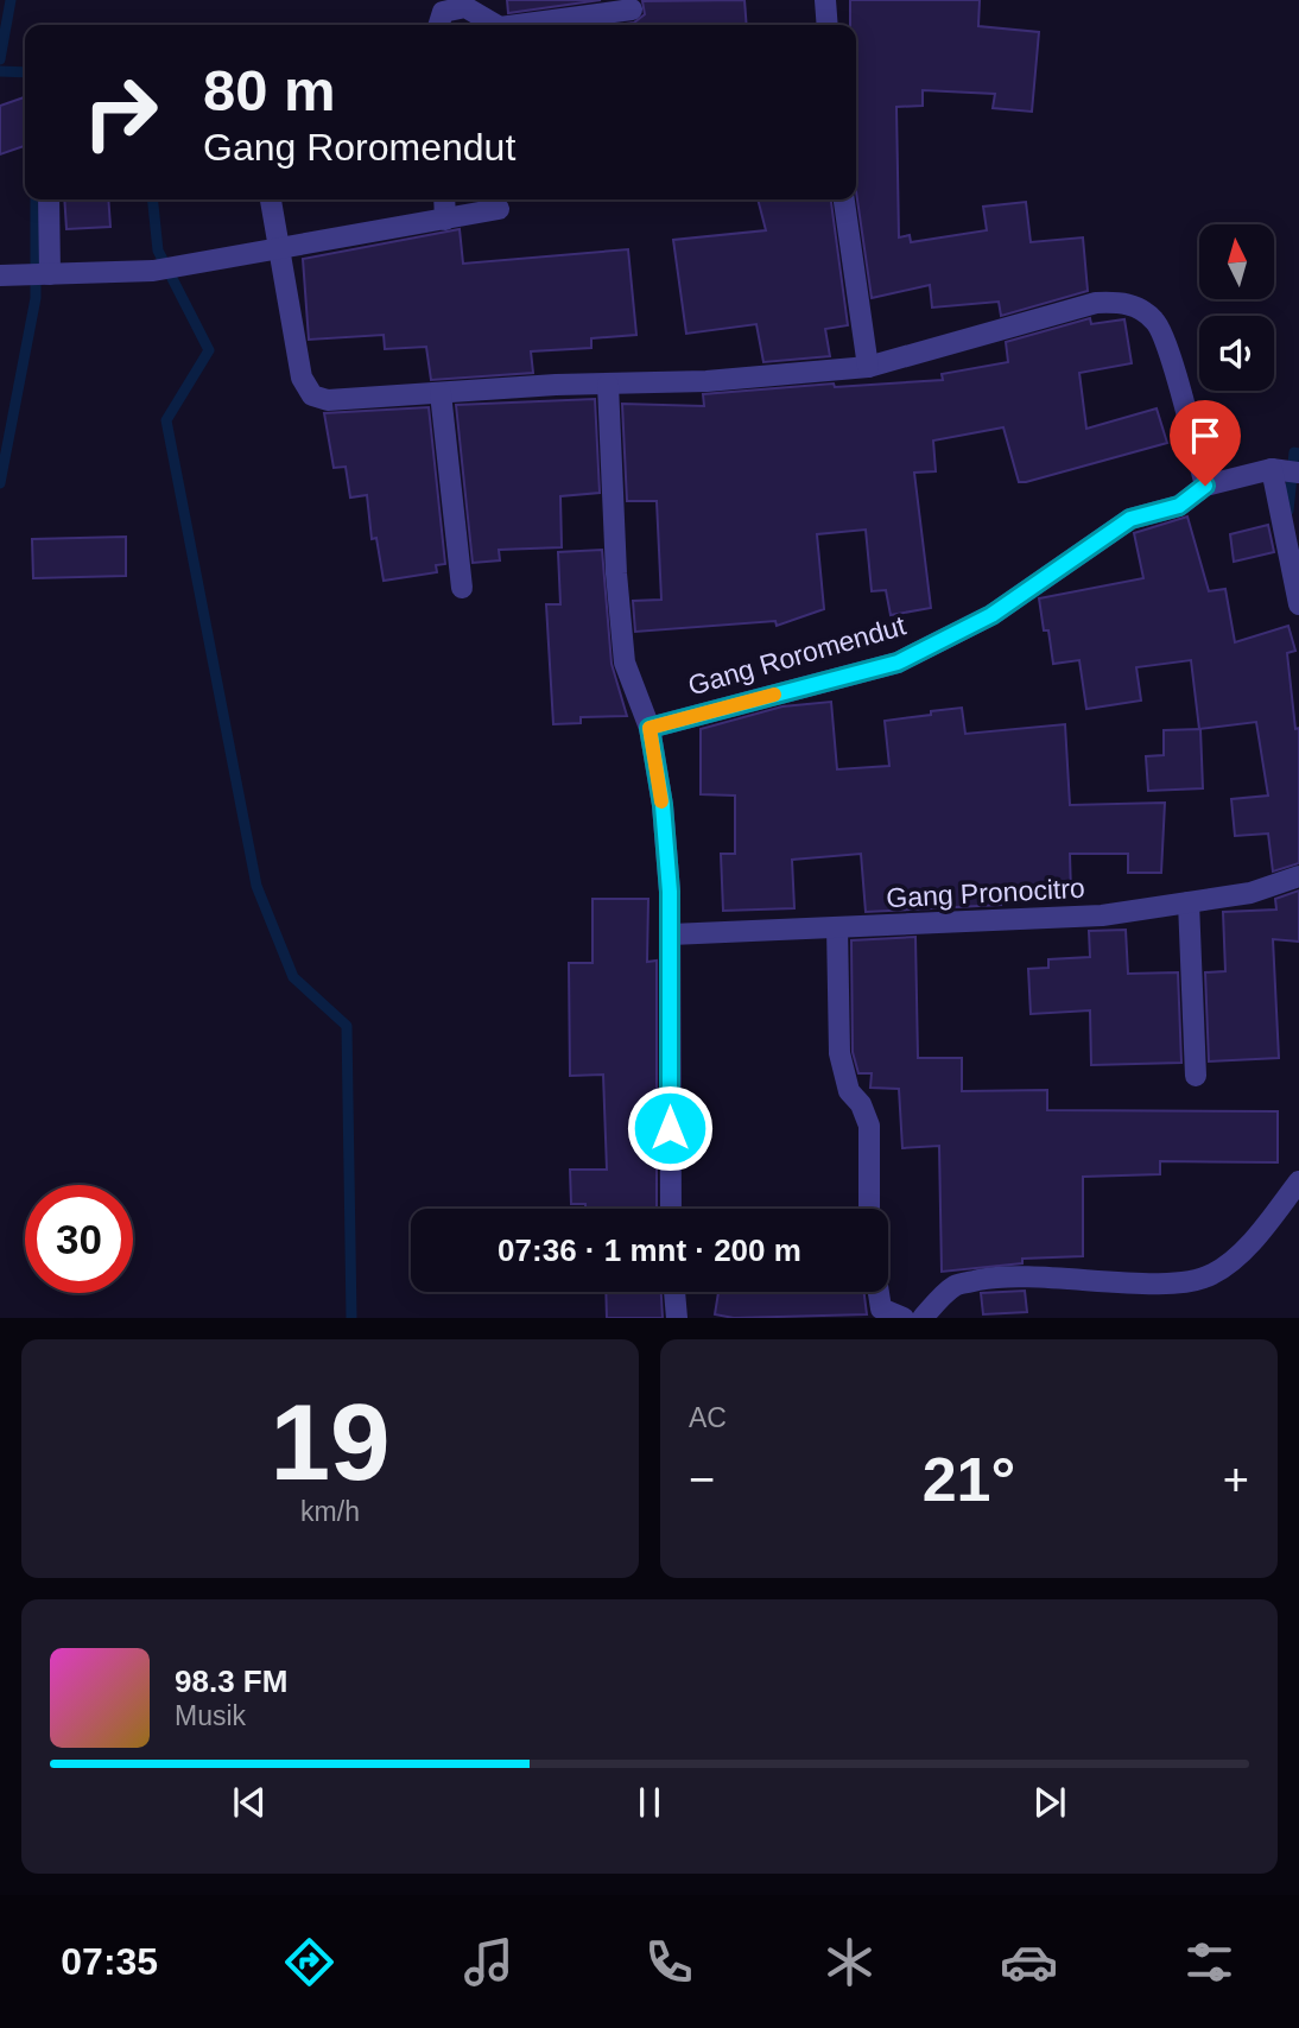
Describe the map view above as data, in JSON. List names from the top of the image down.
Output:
{
  "streets": {
    "street": ["Gang Roromendut", "Gang Pronocitro"]
  },
  "north": "top",
  "page": {
    "turn": ["80 m", "Gang Roromendut"],
    "limit": "30",
    "trip": "07:36 · 1 mnt · 200 m",
    "tile": [
      ["19", "km/h"],
      "AC"
    ],
    "heat": ["−", "21°", "+"],
    "song": ["98.3 FM", "Musik"],
    "tabs": "07:35"
  }
}
